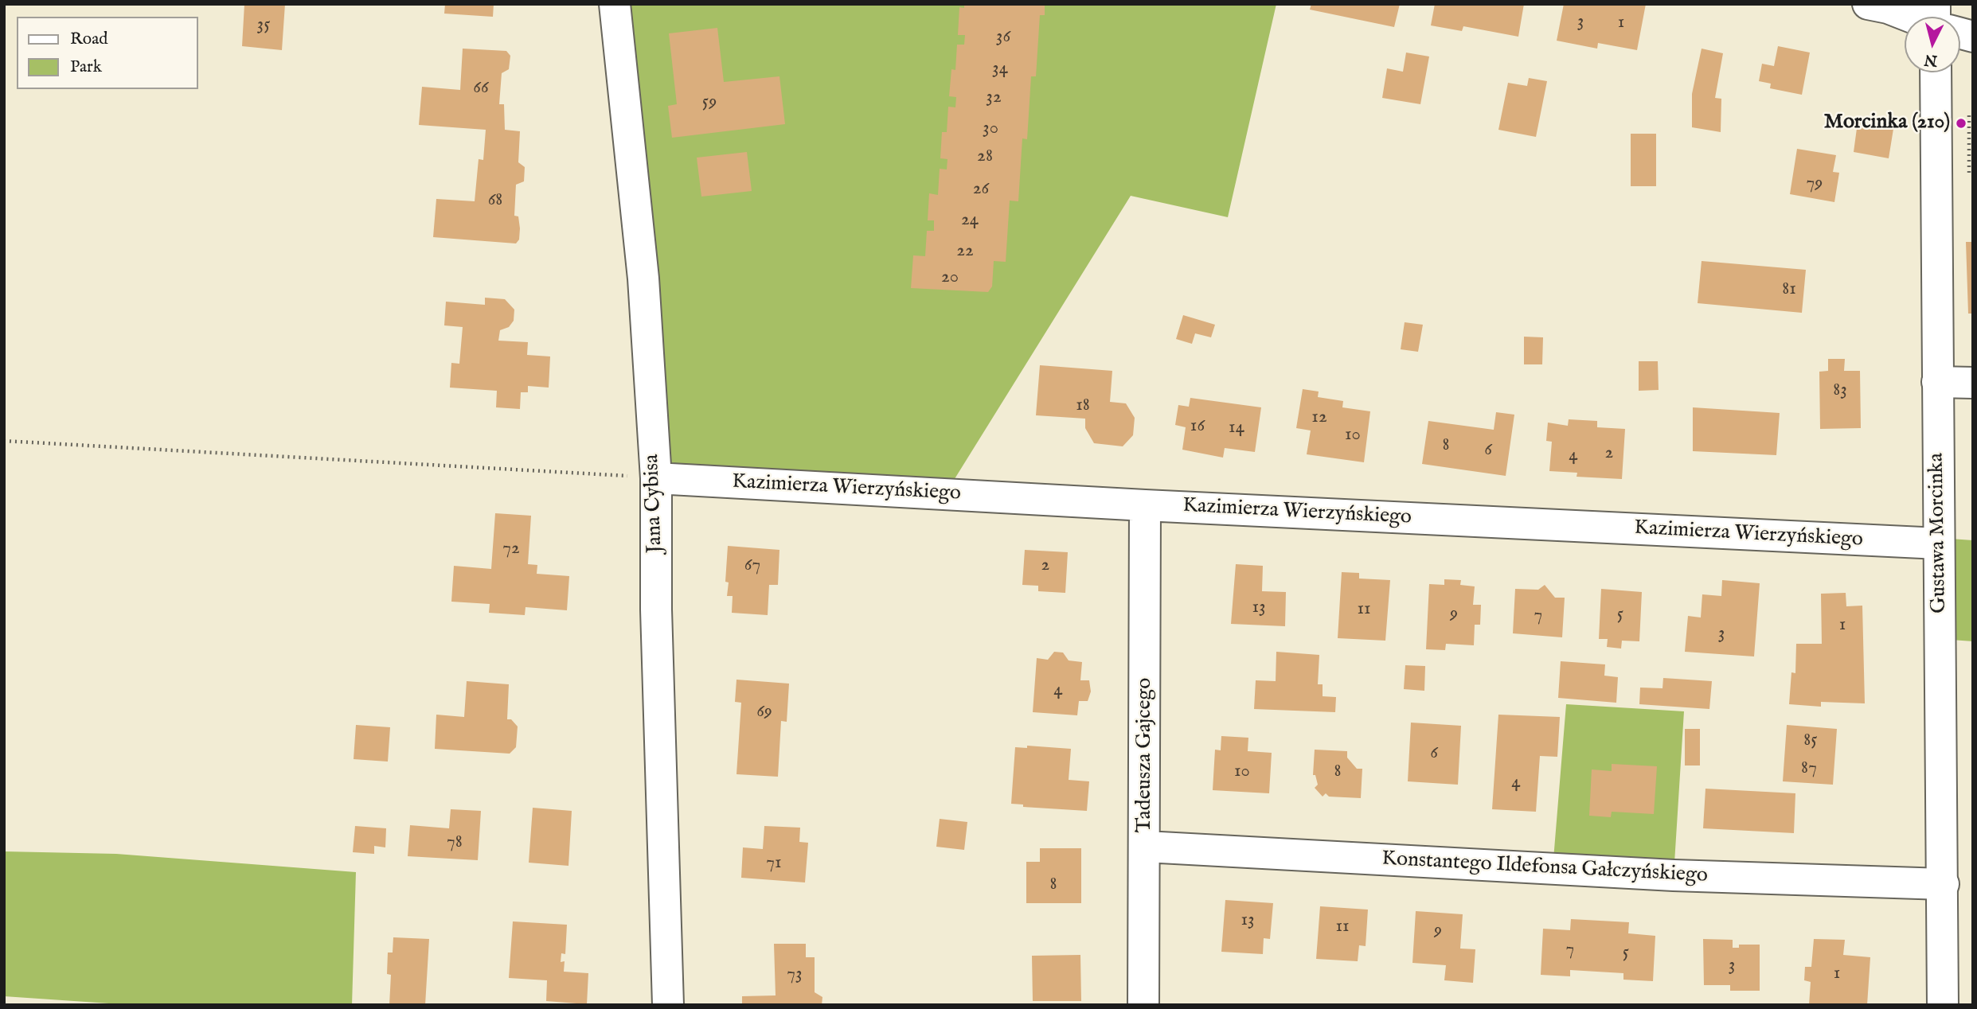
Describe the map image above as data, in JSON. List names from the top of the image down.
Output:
{
  "streets": {
    "street": [
      "Kazimierza Wierzyńskiego",
      "Jana Cybisa",
      "Gustawa Morcinka",
      "Tadeusza Gajcego",
      "Konstantego Ildefonsa Gałczyńskiego"
    ]
  },
  "crossings": [
    ["Kazimierza Wierzyńskiego", "Jana Cybisa"],
    ["Kazimierza Wierzyńskiego", "Gustawa Morcinka"],
    ["Kazimierza Wierzyńskiego", "Tadeusza Gajcego"],
    ["Gustawa Morcinka", "Konstantego Ildefonsa Gałczyńskiego"],
    ["Tadeusza Gajcego", "Konstantego Ildefonsa Gałczyńskiego"]
  ],
  "places": ["Morcinka (210)"],
  "house_numbers": [
    "3",
    "1",
    "35",
    "36",
    "34",
    "66",
    "32",
    "59",
    "30",
    "28",
    "79",
    "26",
    "68",
    "24",
    "22",
    "20",
    "81",
    "83",
    "18",
    "12",
    "16",
    "14",
    "10",
    "8",
    "6",
    "2",
    "4",
    "72",
    "67",
    "2",
    "13",
    "11",
    "9",
    "5",
    "7",
    "1",
    "3",
    "4",
    "69",
    "85",
    "6",
    "87",
    "10",
    "8",
    "4",
    "78",
    "71",
    "8",
    "13",
    "11",
    "9",
    "7",
    "5",
    "3",
    "1",
    "73"
  ],
  "legend": ["Road", "Park"],
  "north": "bottom"
}
